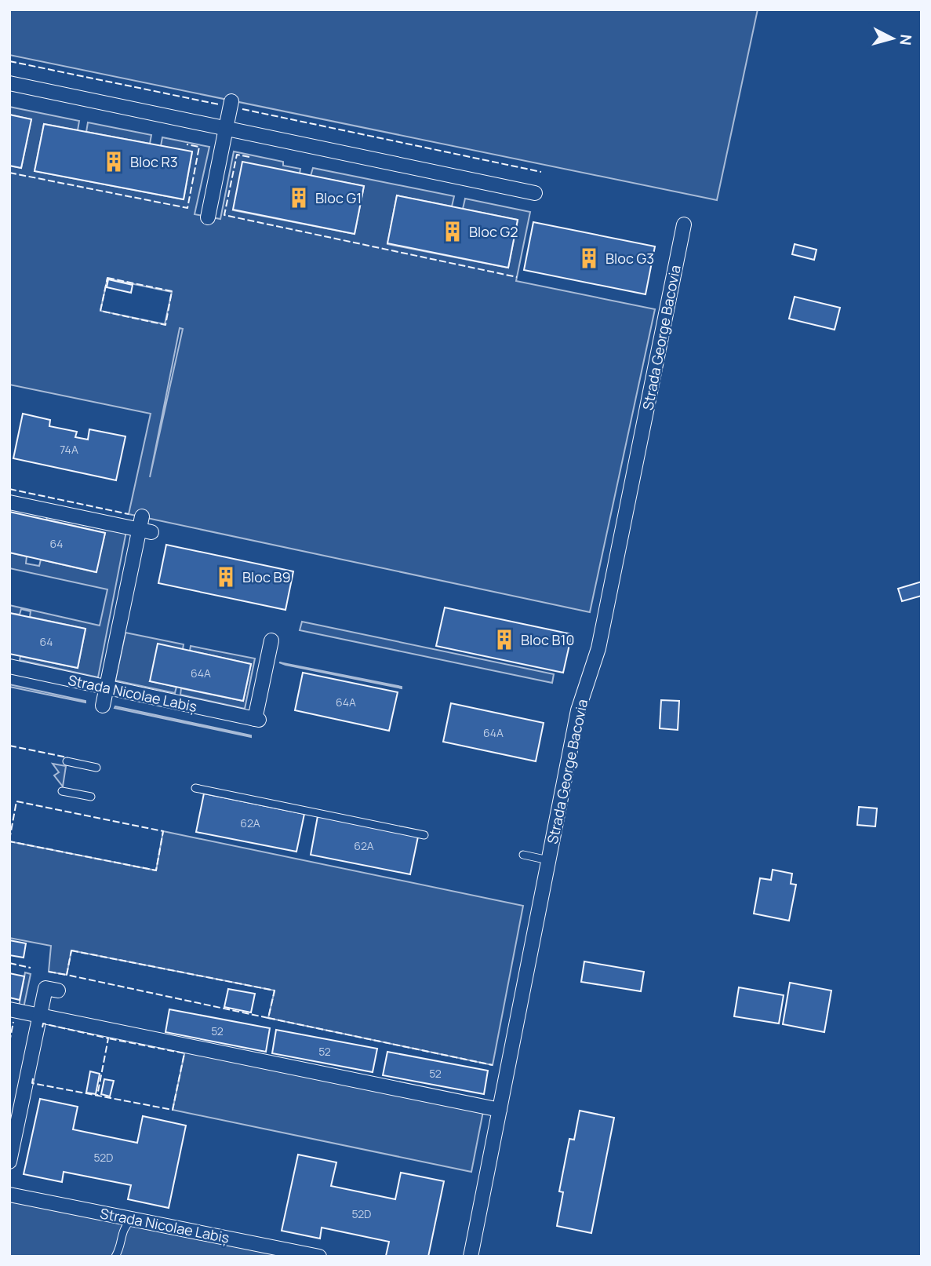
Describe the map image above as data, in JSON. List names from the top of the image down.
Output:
{
  "streets": {
    "street": ["Strada George Bacovia", "Strada Nicolae Labiș"]
  },
  "places": {
    "building": [
      "Bloc R3",
      "Bloc G1",
      "Bloc G2",
      "Bloc G3",
      "Bloc B9",
      "Bloc B10"
    ]
  },
  "house_numbers": [
    "74A",
    "64",
    "64",
    "64A",
    "64A",
    "64A",
    "62A",
    "62A",
    "52",
    "52",
    "52",
    "52D",
    "52D"
  ],
  "north": "right"
}
